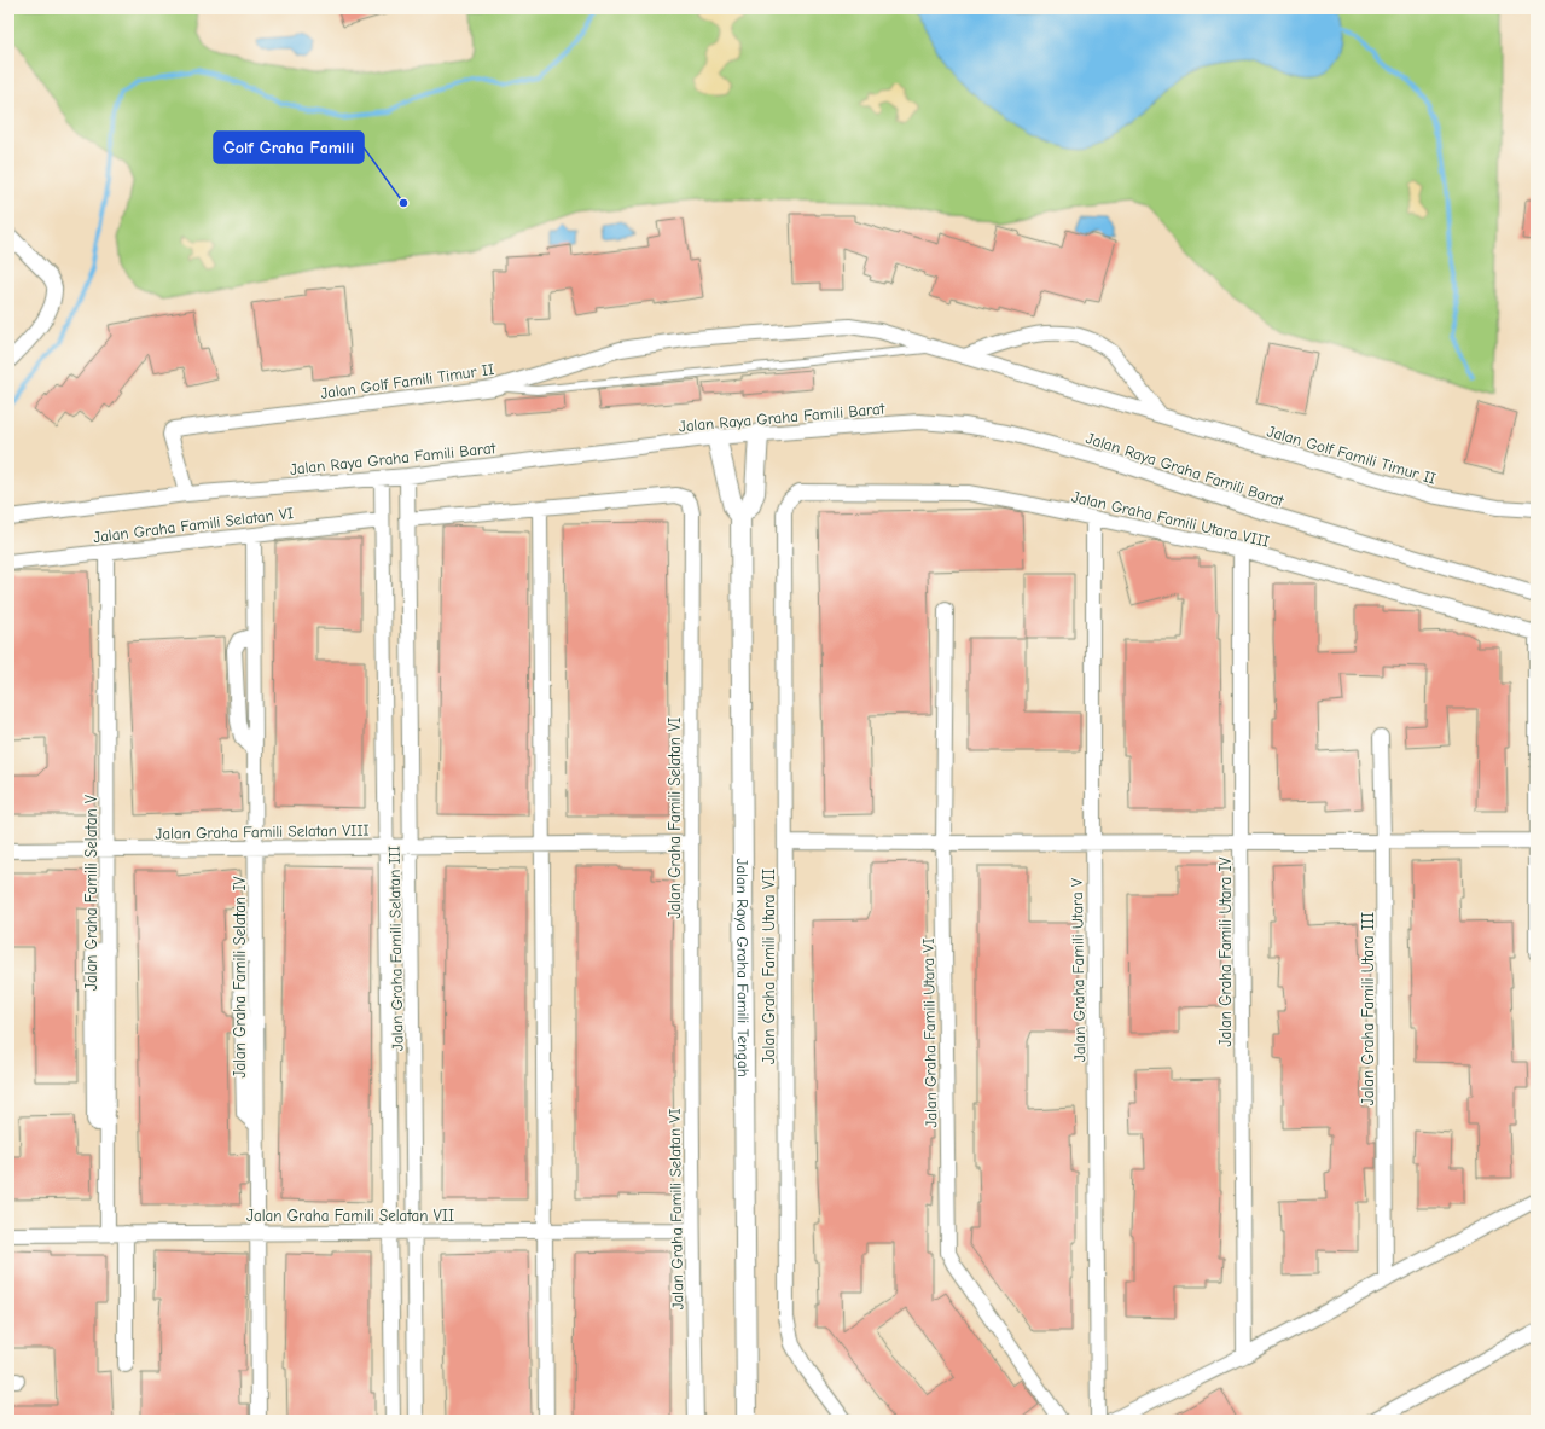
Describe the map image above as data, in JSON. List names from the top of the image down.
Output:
{
  "streets": {
    "street": [
      "Jalan Golf Famili Timur II",
      "Jalan Raya Graha Famili Barat",
      "Jalan Graha Famili Utara VIII",
      "Jalan Graha Famili Selatan VI",
      "Jalan Graha Famili Selatan VIII",
      "Jalan Graha Famili Selatan V",
      "Jalan Graha Famili Selatan III",
      "Jalan Graha Famili Utara IV",
      "Jalan Graha Famili Utara VII",
      "Jalan Raya Graha Famili Tengah",
      "Jalan Graha Famili Utara V",
      "Jalan Graha Famili Selatan IV",
      "Jalan Graha Famili Utara III",
      "Jalan Graha Famili Utara VI",
      "Jalan Graha Famili Selatan VII"
    ]
  },
  "crossings": [
    ["Jalan Golf Famili Timur II", "Jalan Raya Graha Famili Barat"],
    ["Jalan Raya Graha Famili Barat", "Jalan Graha Famili Selatan III"],
    ["Jalan Raya Graha Famili Barat", "Jalan Raya Graha Famili Tengah"],
    ["Jalan Graha Famili Utara VIII", "Jalan Graha Famili Utara IV"],
    ["Jalan Graha Famili Utara VIII", "Jalan Graha Famili Utara VII"],
    ["Jalan Graha Famili Utara VIII", "Jalan Graha Famili Utara V"],
    ["Jalan Graha Famili Selatan VI", "Jalan Graha Famili Selatan VIII"],
    ["Jalan Graha Famili Selatan VI", "Jalan Graha Famili Selatan V"],
    ["Jalan Graha Famili Selatan VI", "Jalan Graha Famili Selatan III"],
    ["Jalan Graha Famili Selatan VI", "Jalan Graha Famili Selatan IV"],
    ["Jalan Graha Famili Selatan VI", "Jalan Graha Famili Selatan VII"],
    ["Jalan Graha Famili Selatan VIII", "Jalan Graha Famili Selatan V"],
    ["Jalan Graha Famili Selatan VIII", "Jalan Graha Famili Selatan III"],
    ["Jalan Graha Famili Selatan VIII", "Jalan Graha Famili Selatan IV"],
    ["Jalan Graha Famili Selatan V", "Jalan Graha Famili Selatan VII"],
    ["Jalan Graha Famili Selatan III", "Jalan Graha Famili Selatan VII"],
    ["Jalan Graha Famili Selatan IV", "Jalan Graha Famili Selatan VII"]
  ],
  "places": ["Golf Graha Famili"]
}
